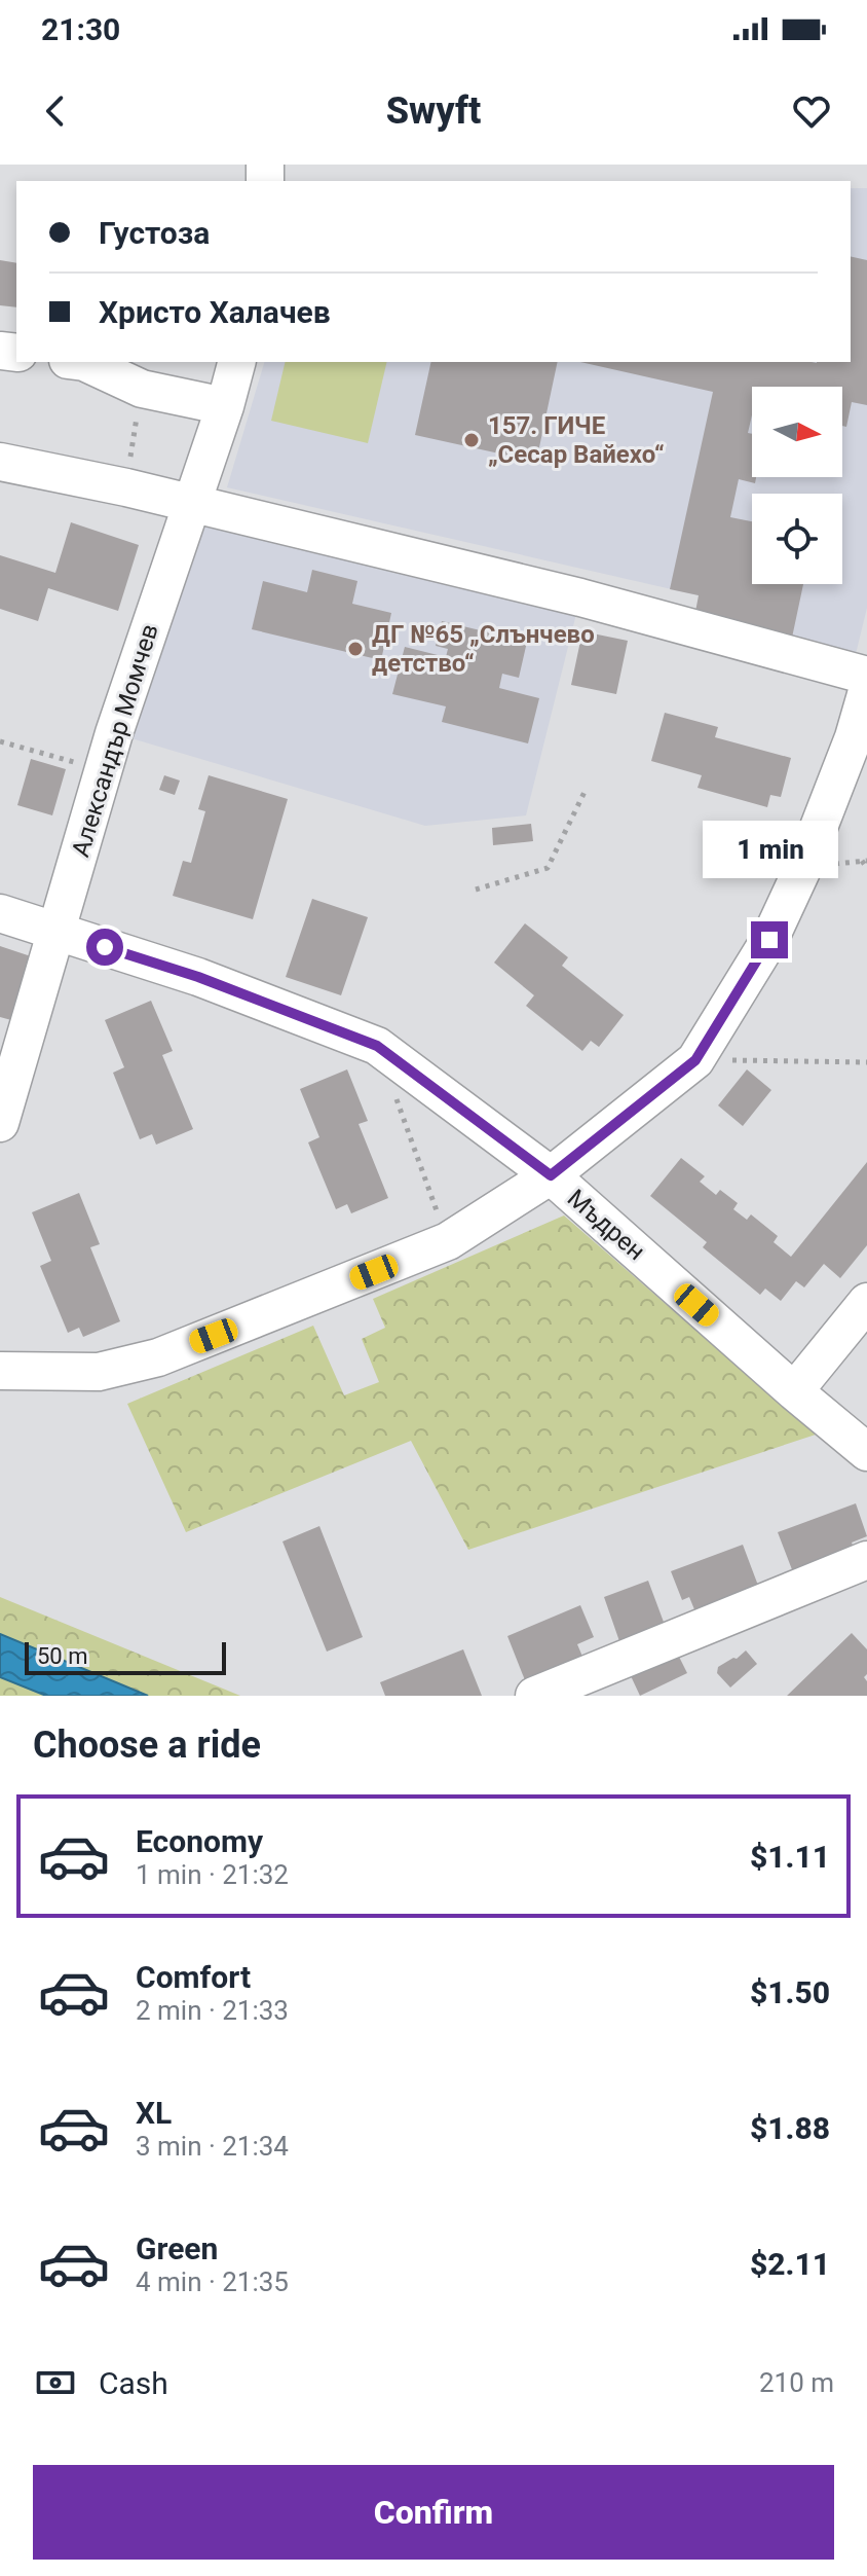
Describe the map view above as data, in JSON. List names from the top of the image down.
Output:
{
  "streets": {
    "street": ["Александър Момчев", "Мъдрен"]
  },
  "crossings": [
    ["Александър Момчев", "Мъдрен"]
  ],
  "places": ["157. ГИЧЕ „Сесар Вайехо“", "ДГ №65 „Слънчево детство“"],
  "scale_bar": "50 m",
  "north": "right",
  "page": {
    "status": "21:30",
    "header": "Swyft",
    "banner": ["Густоза", "Христо Халачев"],
    "bubble": "1 min",
    "scale": "50 m",
    "heading": "Choose a ride",
    "list": [
      {
        "name": "Economy",
        "note": "1 min · 21:32",
        "value": "$1.11"
      },
      {
        "name": "Comfort",
        "note": "2 min · 21:33",
        "value": "$1.50"
      },
      {
        "name": "XL",
        "note": "3 min · 21:34",
        "value": "$1.88"
      },
      {
        "name": "Green",
        "note": "4 min · 21:35",
        "value": "$2.11"
      }
    ],
    "pay": ["Cash", "210 m"],
    "buttons": "Confirm"
  }
}
